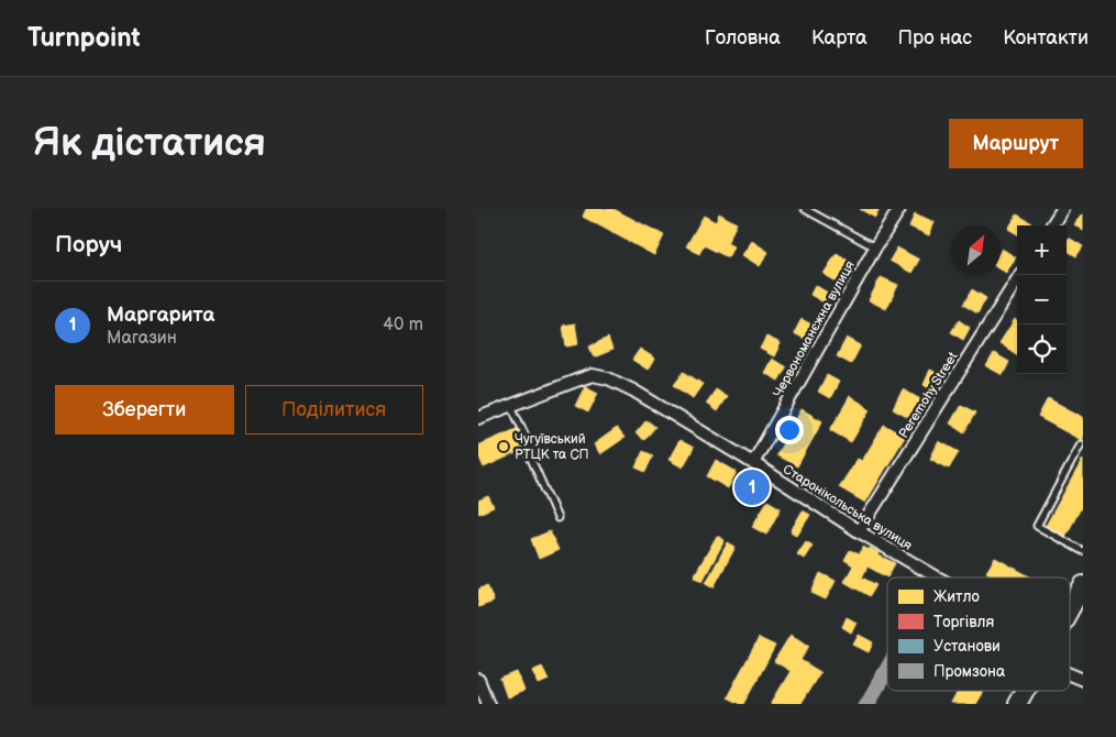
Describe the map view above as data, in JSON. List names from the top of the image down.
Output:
{
  "streets": {
    "street": ["Червономанєжна вулиця", "Peremohy Street", "Старонікольська вулиця"]
  },
  "crossings": [
    ["Червономанєжна вулиця", "Старонікольська вулиця"],
    ["Peremohy Street", "Старонікольська вулиця"]
  ],
  "places": ["Чугуївський РТЦК та СП"],
  "legend": [
    "Житло",
    "Торгівля",
    "Установи",
    "Промзона"
  ],
  "north": "top right",
  "page": {
    "header": "Turnpoint",
    "nav": [
      "Головна",
      "Карта",
      "Про нас",
      "Контакти"
    ],
    "buttons": [
      "Маршрут",
      ["Зберегти", "Поділитися"]
    ],
    "title": "Як дістатися",
    "heading": "Поруч",
    "map_buttons": ["+", "−"],
    "list": [
      {
        "mark": "1",
        "name": "Маргарита",
        "note": "Магазин",
        "value": "40 m"
      }
    ],
    "pins": "1"
  }
}
